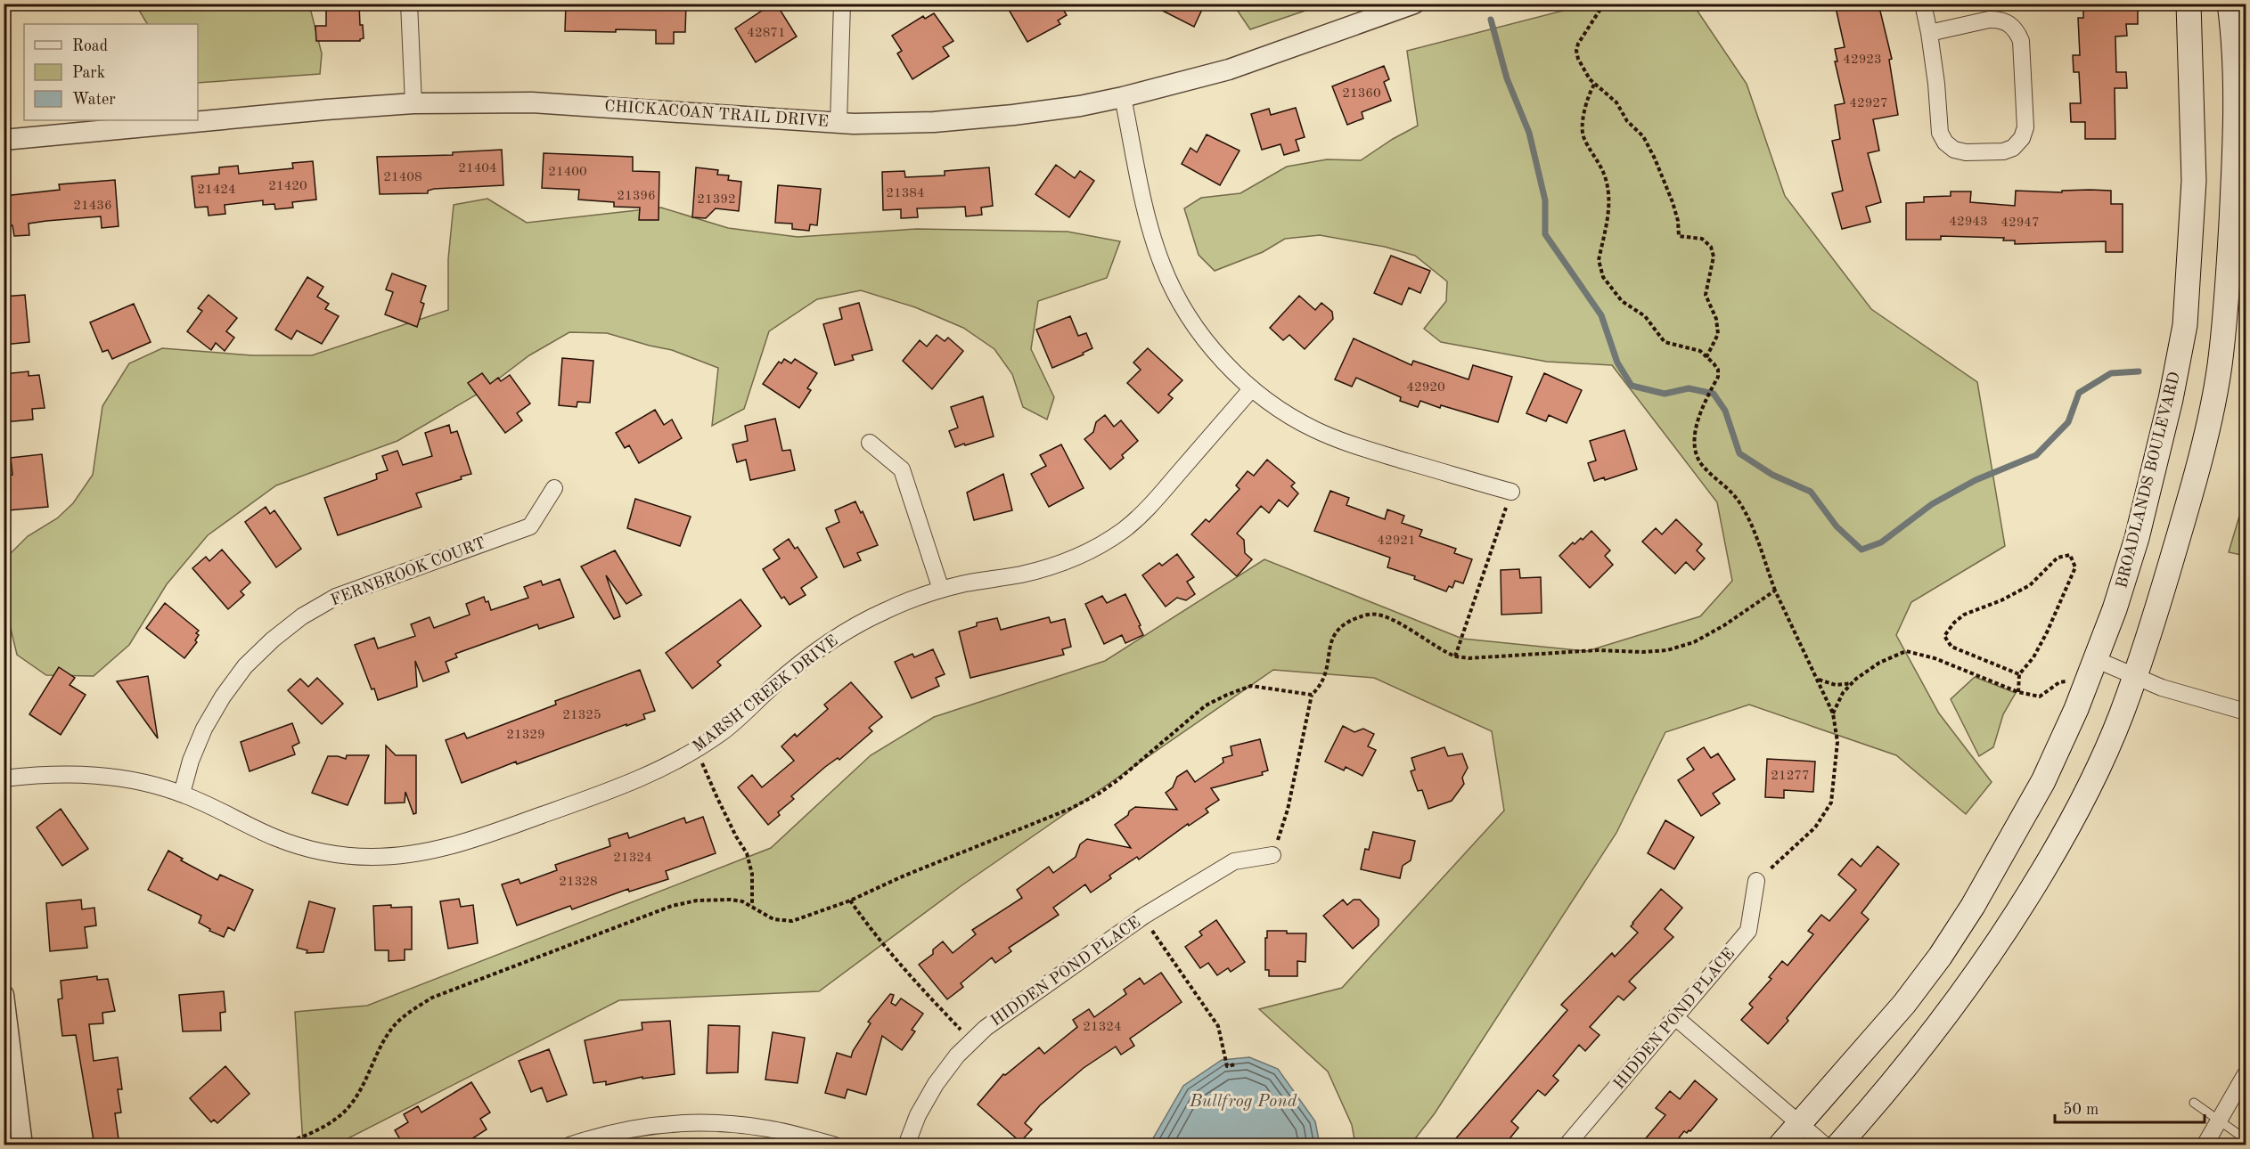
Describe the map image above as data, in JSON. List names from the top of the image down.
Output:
{
  "streets": {
    "main road": ["BROADLANDS BOULEVARD"],
    "street": [
      "CHICKACOAN TRAIL DRIVE",
      "FERNBROOK COURT",
      "MARSH CREEK DRIVE",
      "HIDDEN POND PLACE"
    ]
  },
  "crossings": [
    ["FERNBROOK COURT", "MARSH CREEK DRIVE"]
  ],
  "water": ["Bullfrog Pond"],
  "house_numbers": [
    "42871",
    "42923",
    "21360",
    "42927",
    "21404",
    "21400",
    "21408",
    "21420",
    "21424",
    "21384",
    "21396",
    "21392",
    "21436",
    "42943",
    "42947",
    "42920",
    "42921",
    "21325",
    "21329",
    "21277",
    "21324",
    "21328",
    "21324"
  ],
  "legend": ["Road", "Park", "Water"],
  "scale_bar": "50 m"
}
